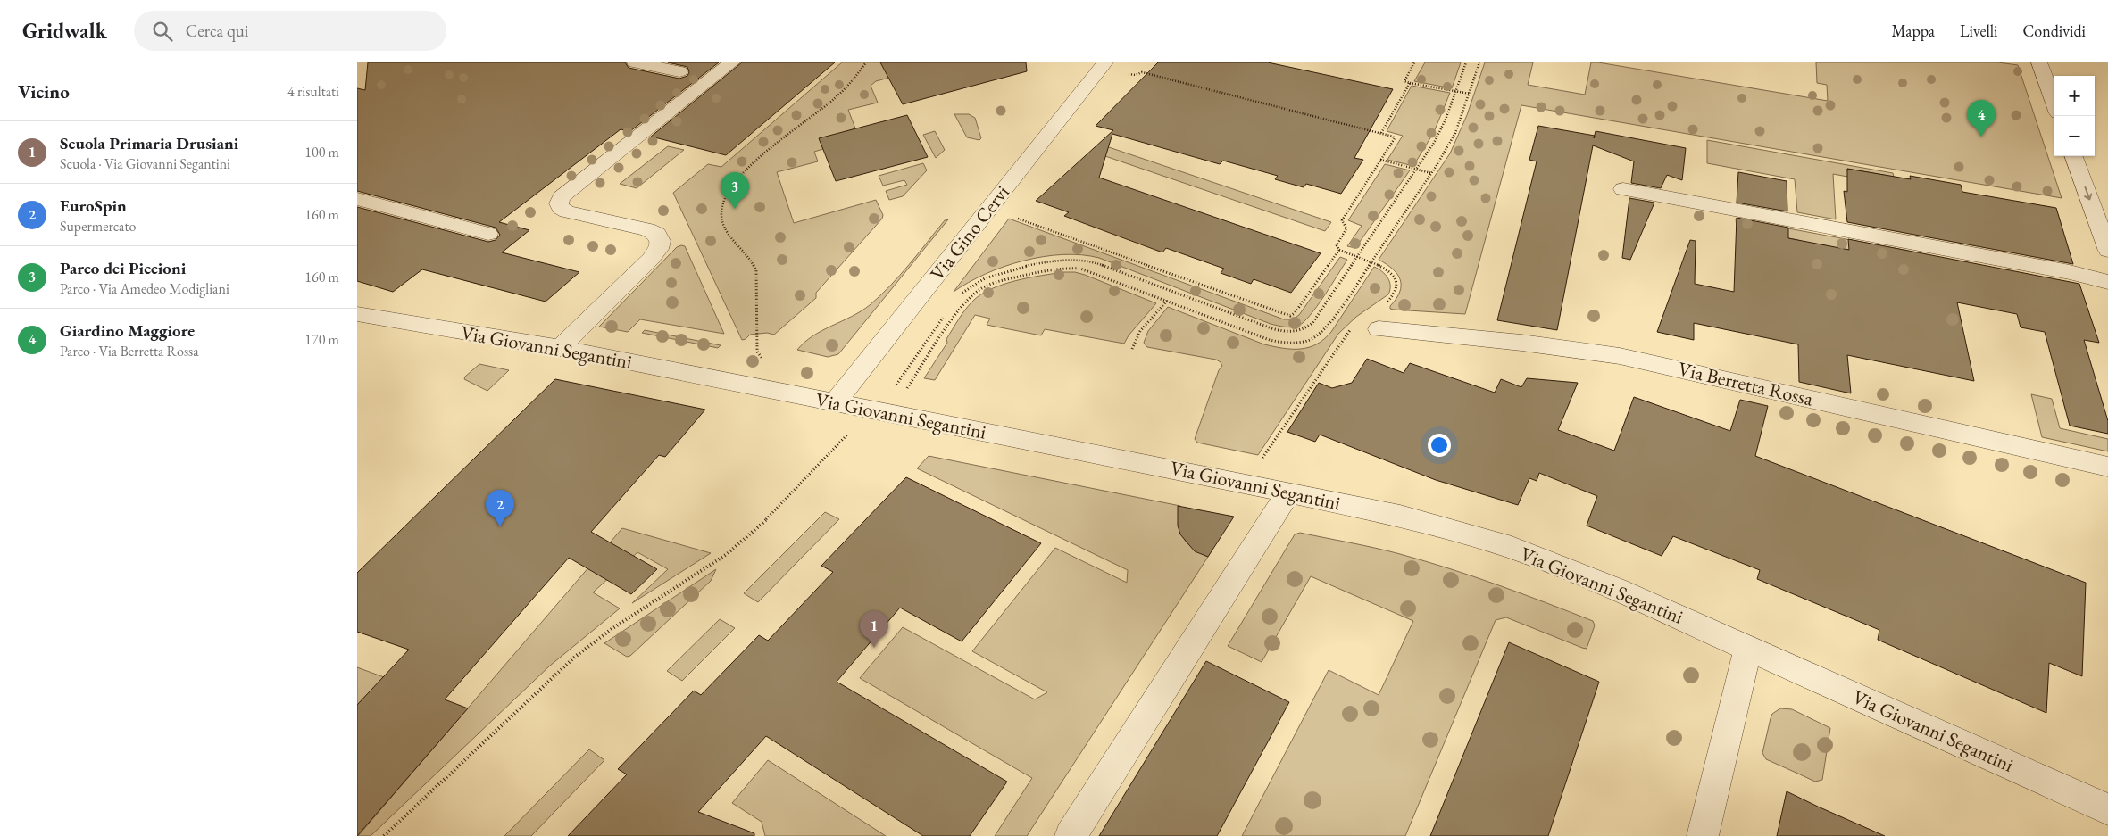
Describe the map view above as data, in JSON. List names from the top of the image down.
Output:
{
  "streets": {
    "street": ["Via Gino Cervi", "Via Giovanni Segantini", "Via Berretta Rossa"]
  },
  "crossings": [
    ["Via Gino Cervi", "Via Giovanni Segantini"]
  ],
  "page": {
    "header": "Gridwalk",
    "search": "Cerca qui",
    "nav": ["Mappa", "Livelli", "Condividi"],
    "heading": ["Vicino", "4 risultati"],
    "map_buttons": ["+", "−"],
    "pins": [
      "4",
      "3",
      "2",
      "1"
    ],
    "list": [
      {
        "mark": "1",
        "name": "Scuola Primaria Drusiani",
        "note": "Scuola · Via Giovanni Segantini",
        "value": "100 m"
      },
      {
        "mark": "2",
        "name": "EuroSpin",
        "note": "Supermercato",
        "value": "160 m"
      },
      {
        "mark": "3",
        "name": "Parco dei Piccioni",
        "note": "Parco · Via Amedeo Modigliani",
        "value": "160 m"
      },
      {
        "mark": "4",
        "name": "Giardino Maggiore",
        "note": "Parco · Via Berretta Rossa",
        "value": "170 m"
      }
    ]
  }
}
